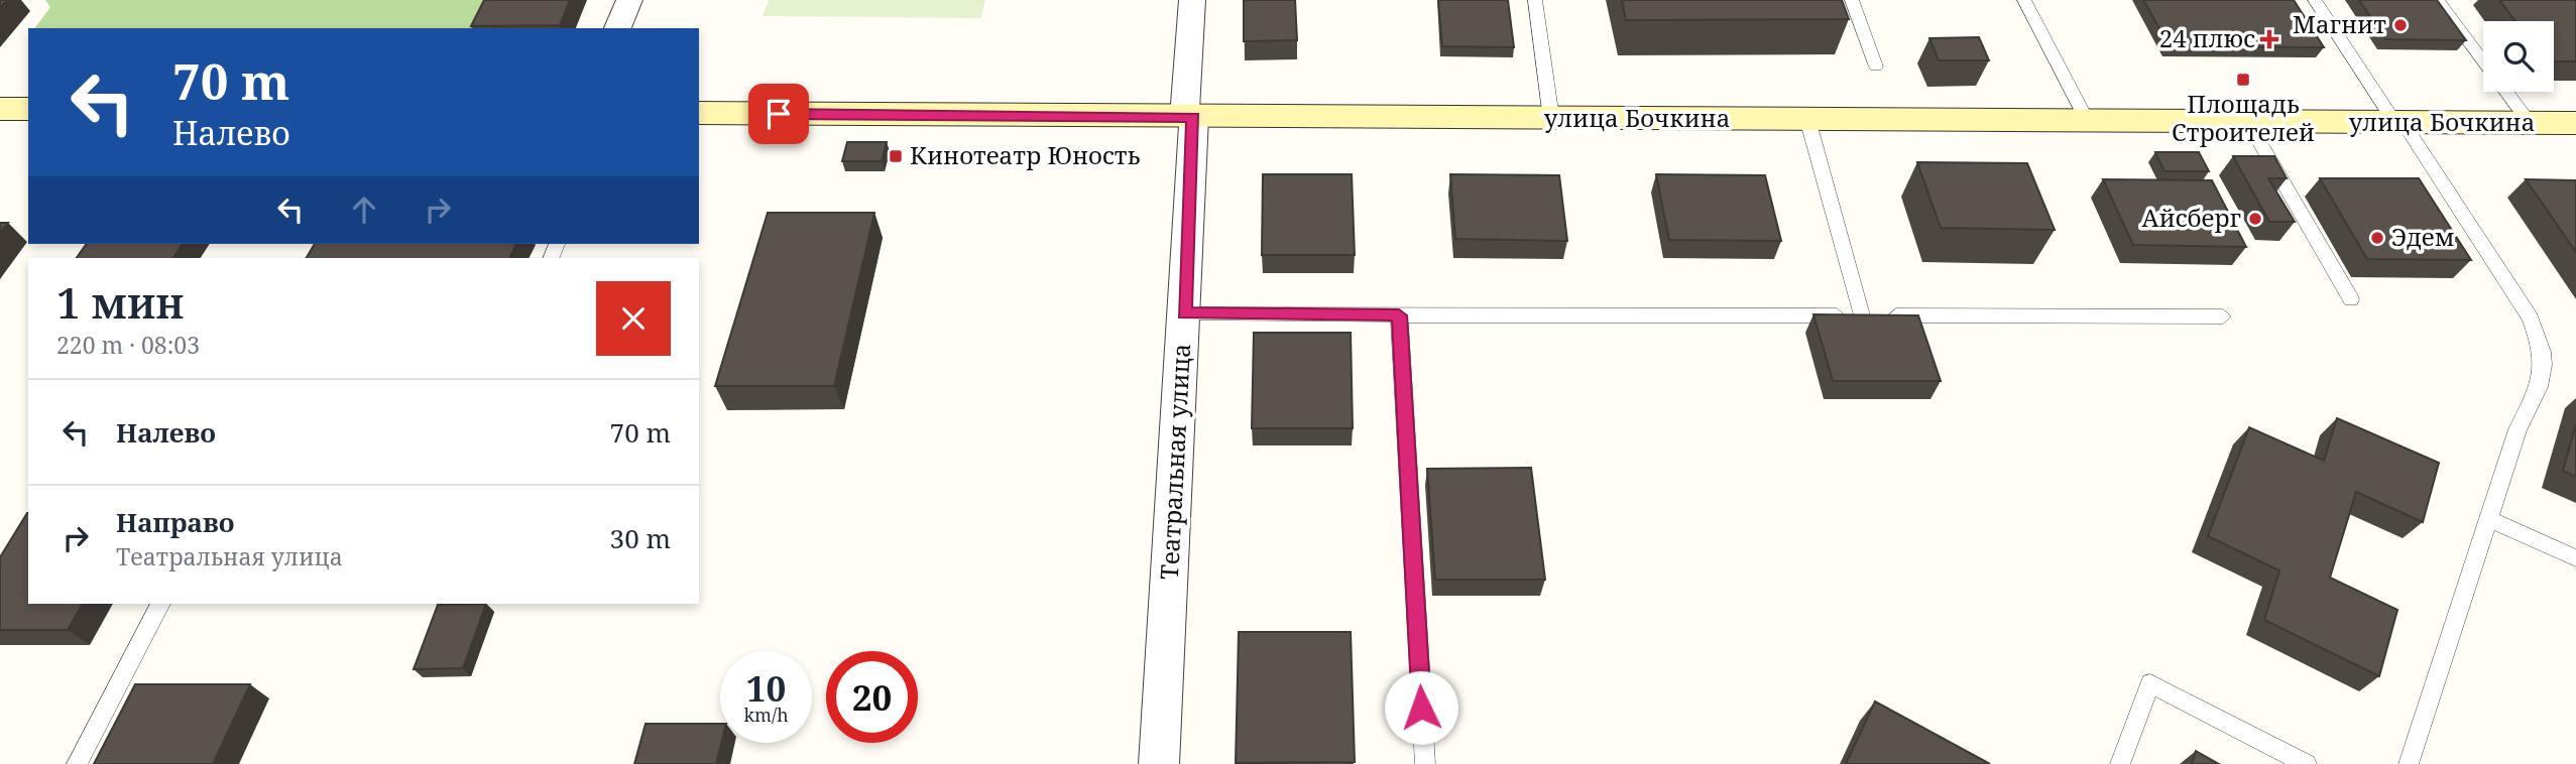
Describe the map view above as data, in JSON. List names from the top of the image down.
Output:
{
  "streets": {
    "main road": ["улица Бочкина"],
    "street": ["Театральная улица"]
  },
  "crossings": [
    ["улица Бочкина", "Театральная улица"]
  ],
  "places": {
    "other": ["Магнит", "Айсберг", "Эдем"],
    "health": ["24 плюс"],
    "transit": ["Площадь Строителей", "Кинотеатр Юность"]
  },
  "page": {
    "turn": ["70 m", "Налево"],
    "heading": ["1 мин", "220 m · 08:03"],
    "list": [
      {
        "name": "Налево",
        "value": "70 m"
      },
      {
        "name": "Направо",
        "note": "Театральная улица",
        "value": "30 m"
      }
    ],
    "speed": "10 km/h",
    "limit": "20"
  }
}
